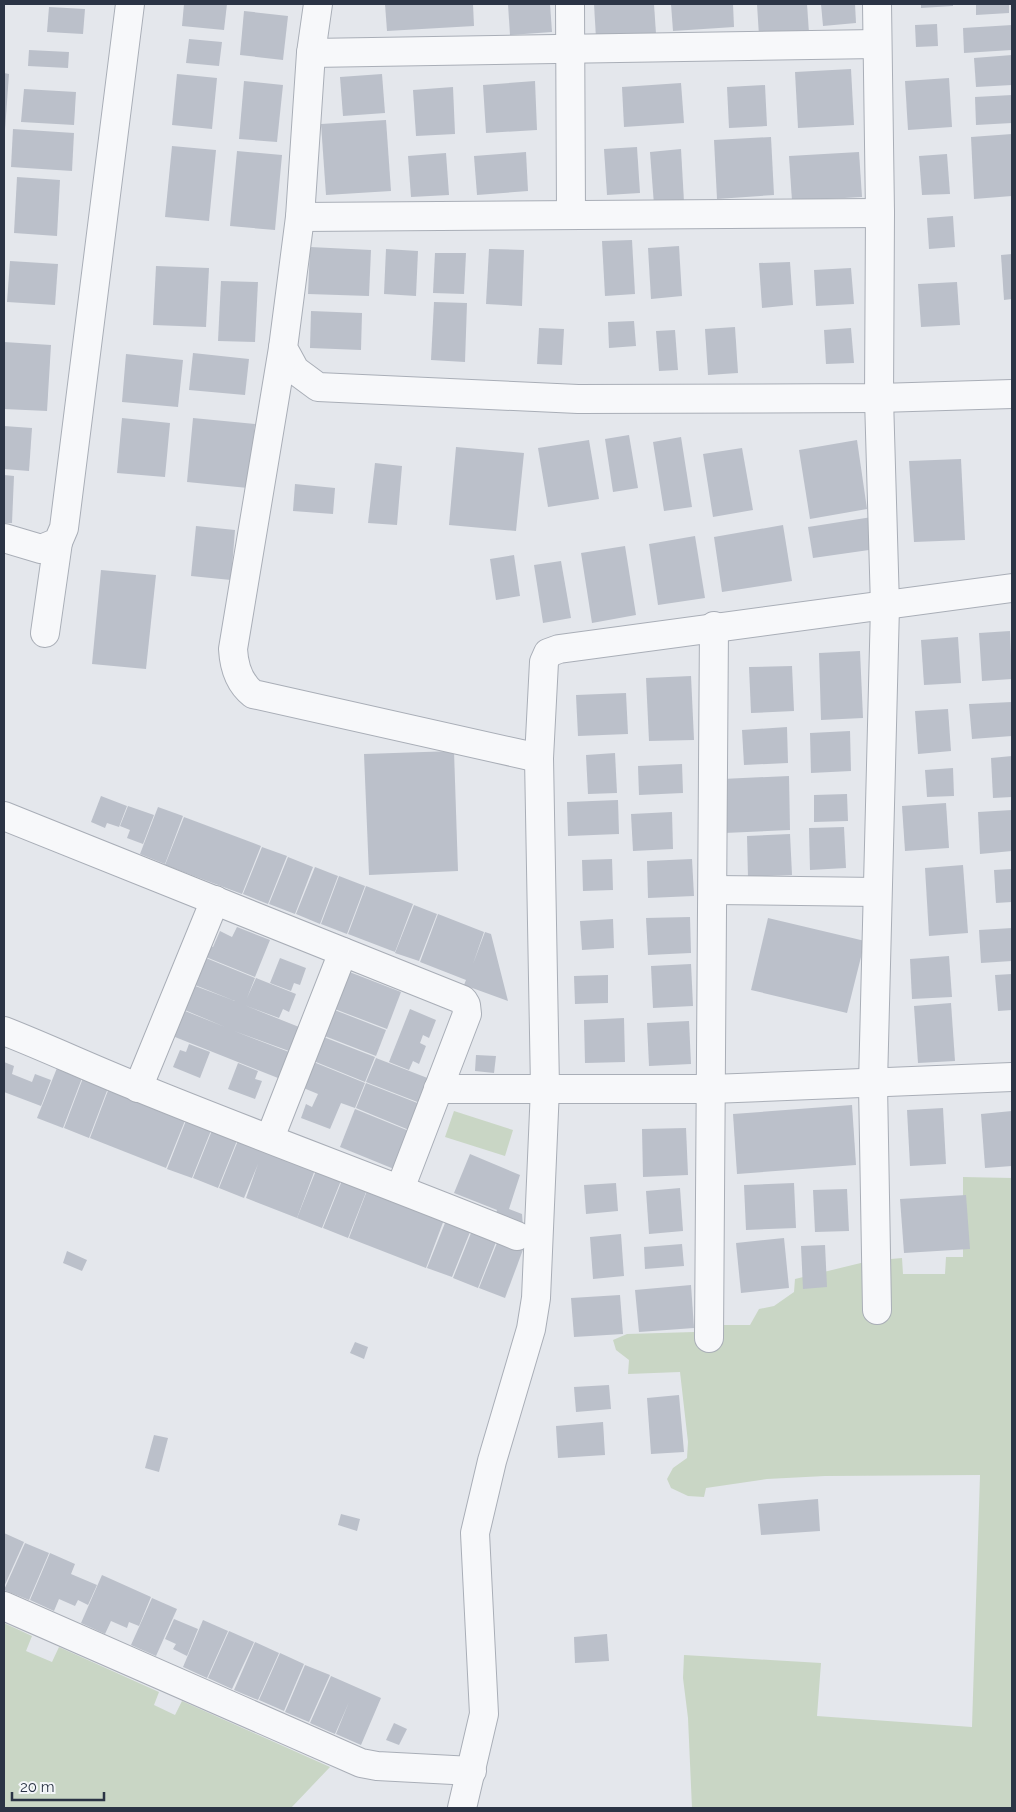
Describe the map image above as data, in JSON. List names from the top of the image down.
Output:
{
  "scale_bar": "20 m"
}
